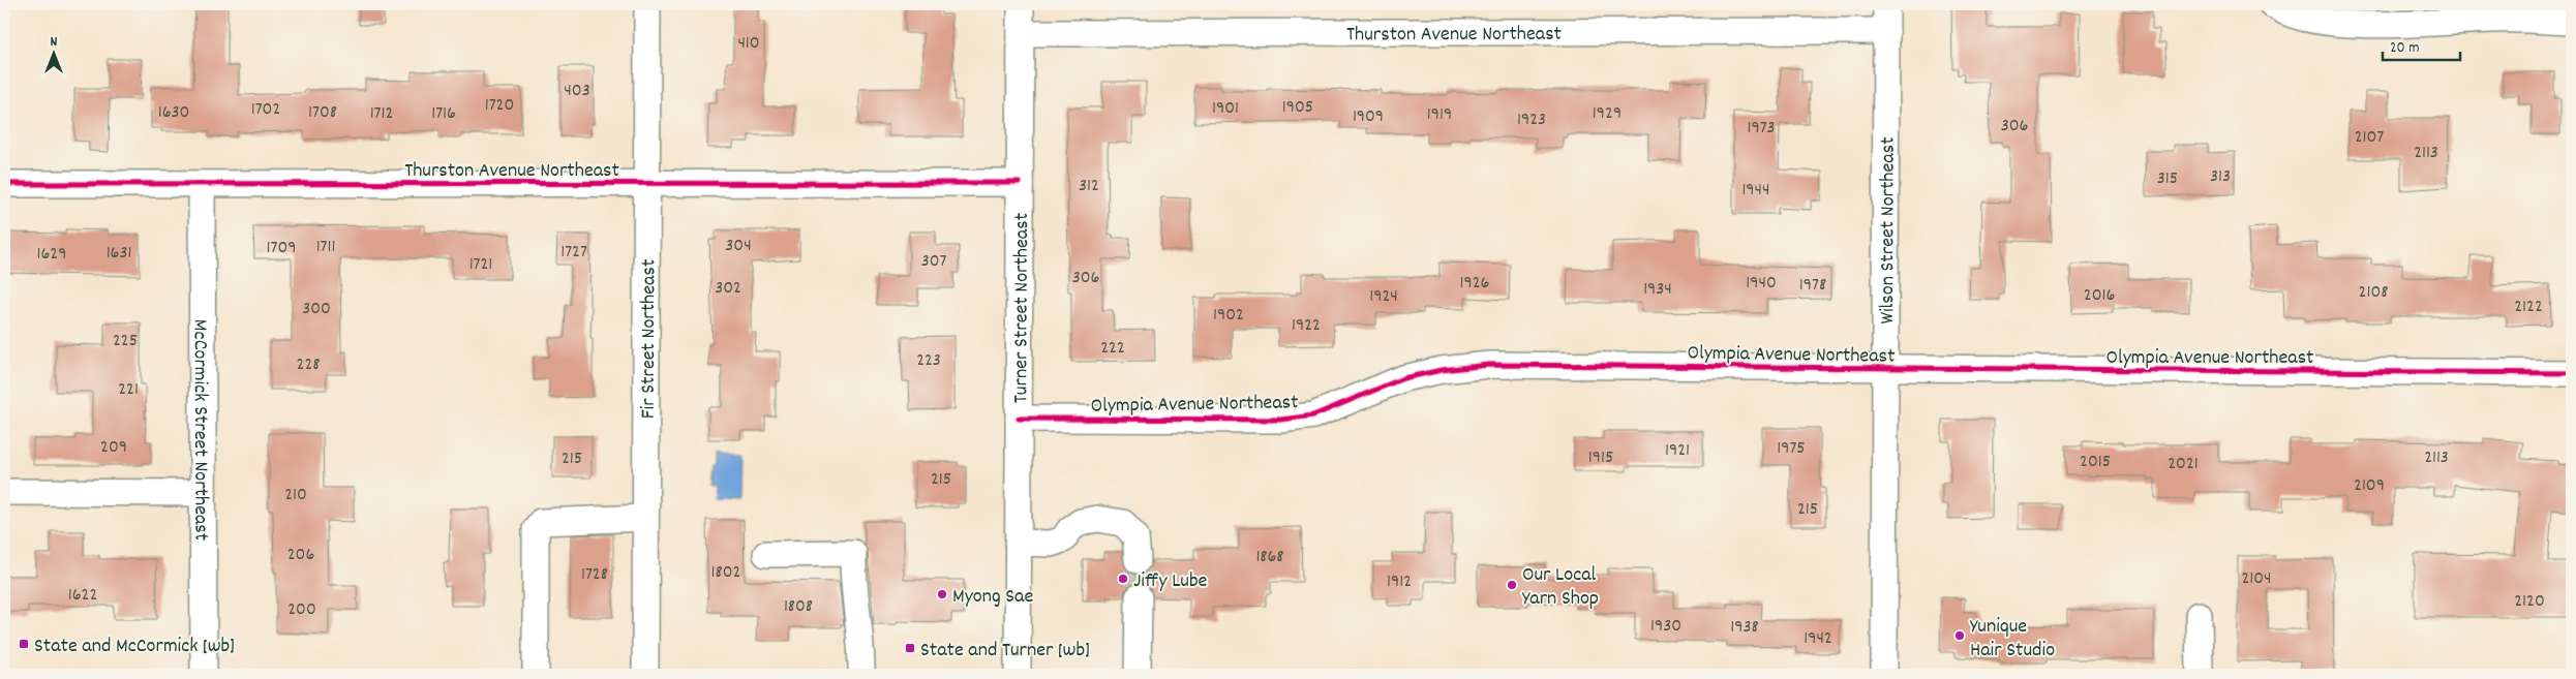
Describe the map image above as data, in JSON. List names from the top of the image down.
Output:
{
  "streets": {
    "street": [
      "Thurston Avenue Northeast",
      "Wilson Street Northeast",
      "Turner Street Northeast",
      "Fir Street Northeast",
      "Olympia Avenue Northeast",
      "McCormick Street Northeast"
    ]
  },
  "crossings": [
    ["Thurston Avenue Northeast", "Wilson Street Northeast"],
    ["Thurston Avenue Northeast", "Turner Street Northeast"],
    ["Thurston Avenue Northeast", "Fir Street Northeast"],
    ["Thurston Avenue Northeast", "McCormick Street Northeast"],
    ["Wilson Street Northeast", "Olympia Avenue Northeast"],
    ["Turner Street Northeast", "Olympia Avenue Northeast"]
  ],
  "places": {
    "other": [
      "Jiffy Lube",
      "Our Local Yarn Shop",
      "Myong Sae",
      "Yunique Hair Studio"
    ],
    "transit": ["State and McCormick [wb]", "State and Turner [wb]"]
  },
  "house_numbers": [
    "410",
    "403",
    "1720",
    "1905",
    "1901",
    "1702",
    "1630",
    "1708",
    "1712",
    "1716",
    "1929",
    "1919",
    "1909",
    "1923",
    "306",
    "1973",
    "2107",
    "2113",
    "313",
    "315",
    "312",
    "1944",
    "304",
    "1711",
    "1709",
    "1727",
    "1631",
    "1629",
    "307",
    "1721",
    "306",
    "1926",
    "1940",
    "1978",
    "302",
    "1934",
    "2108",
    "2016",
    "1924",
    "2122",
    "300",
    "1902",
    "1922",
    "225",
    "222",
    "223",
    "228",
    "221",
    "209",
    "1975",
    "1921",
    "1915",
    "2113",
    "215",
    "2015",
    "2021",
    "215",
    "2109",
    "210",
    "215",
    "206",
    "1868",
    "1802",
    "1728",
    "2104",
    "1912",
    "1622",
    "2120",
    "1808",
    "200",
    "1930",
    "1938",
    "1942"
  ],
  "scale_bar": "20 m",
  "north": "top"
}
